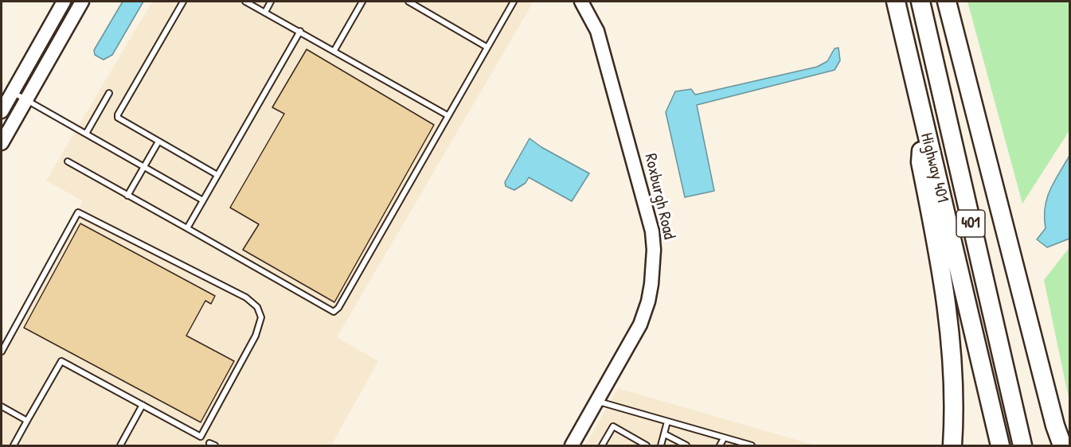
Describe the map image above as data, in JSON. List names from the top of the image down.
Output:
{
  "streets": {
    "highway": ["Highway 401", "401"],
    "street": ["Roxburgh Road"]
  }
}
